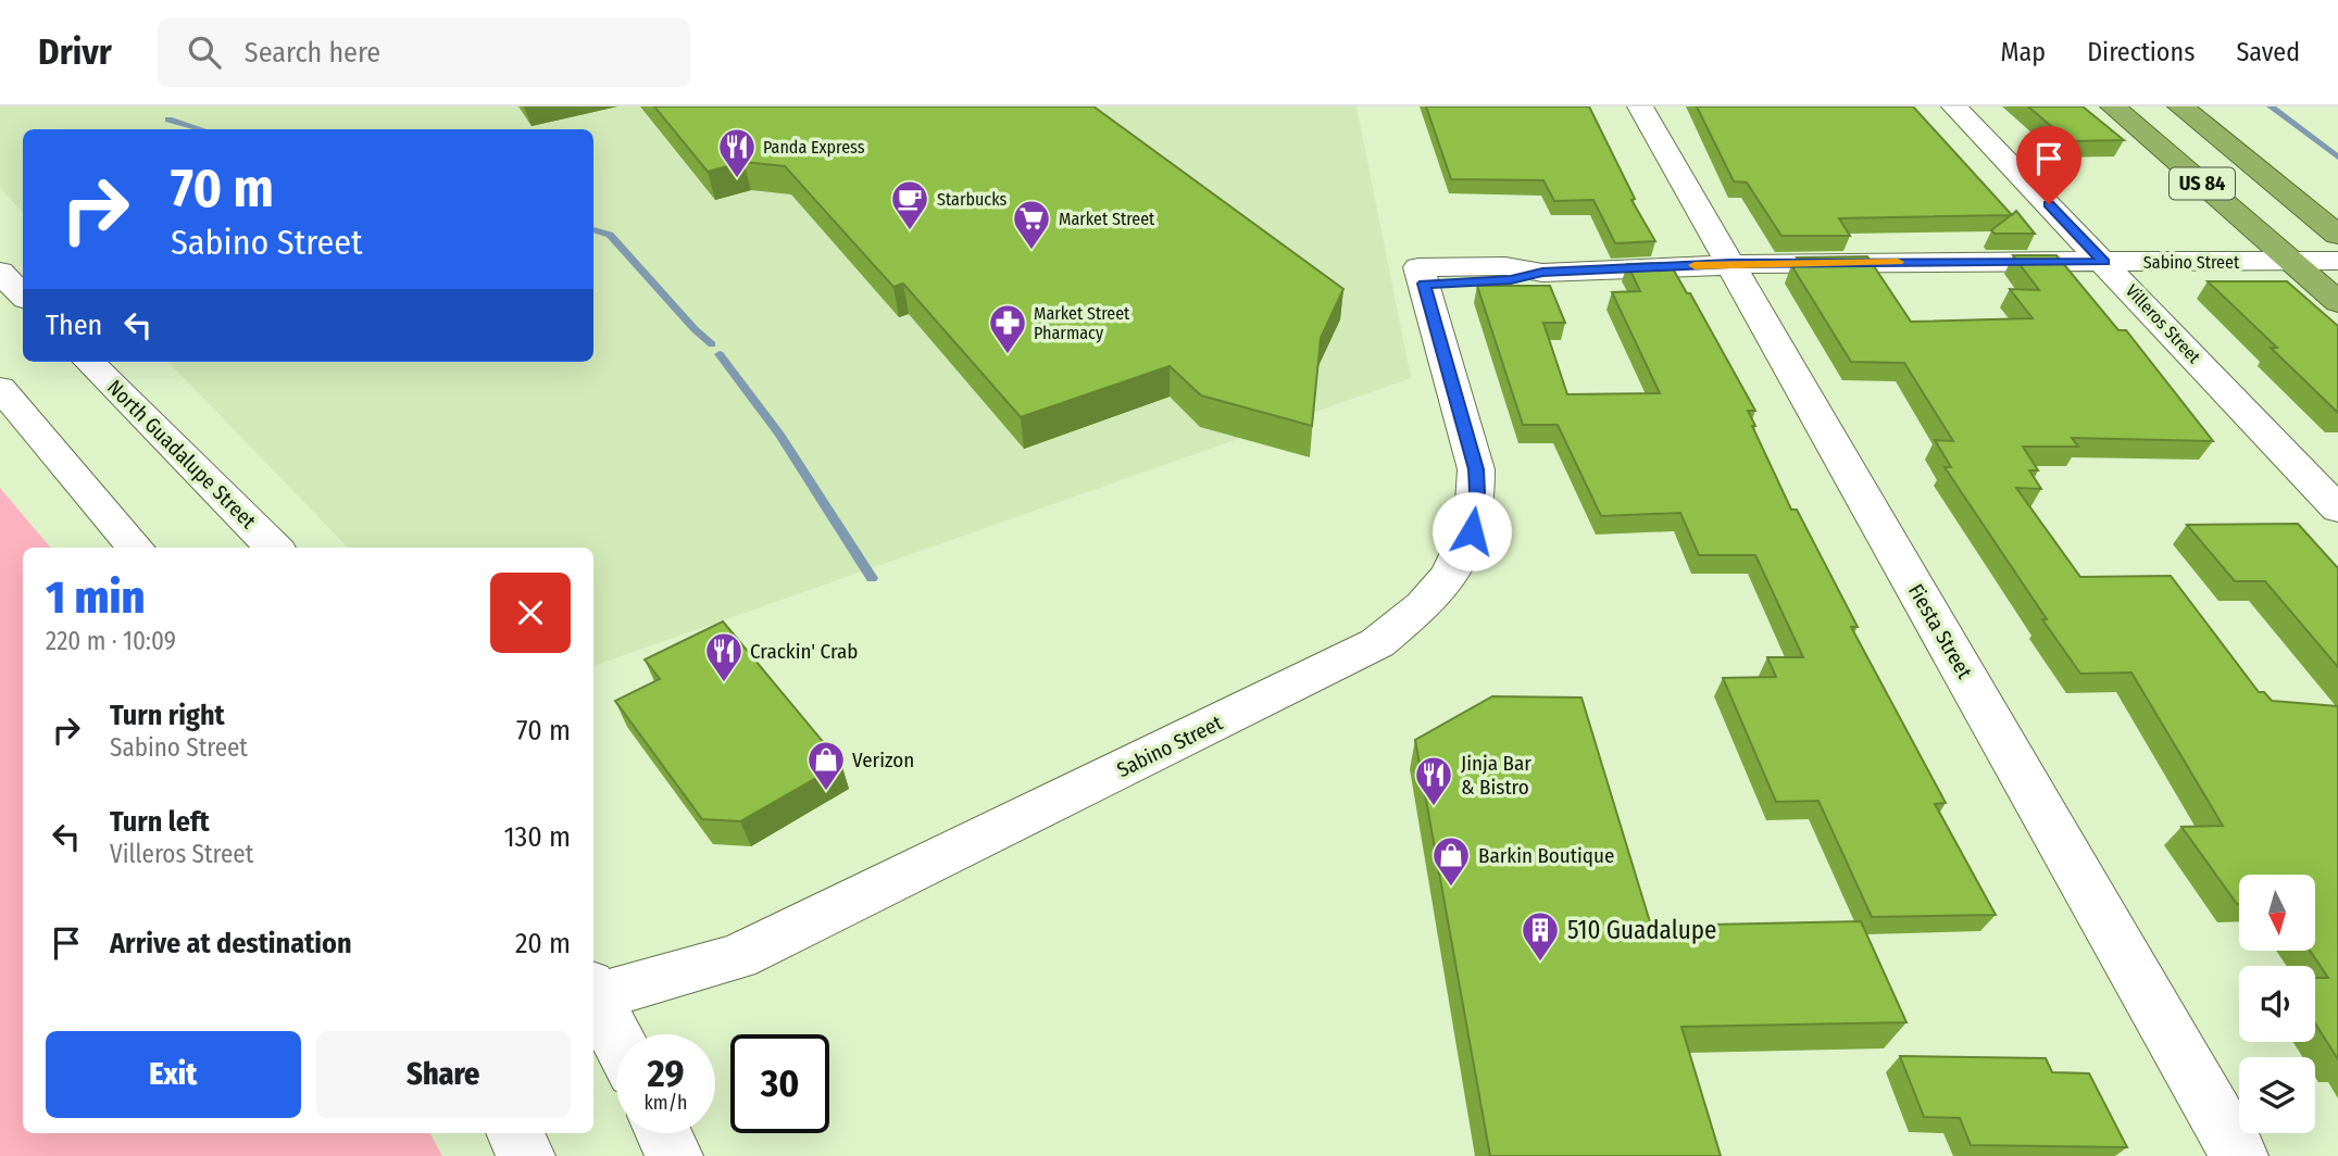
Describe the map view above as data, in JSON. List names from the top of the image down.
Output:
{
  "streets": {
    "highway": ["US 84"],
    "street": [
      "Sabino Street",
      "Villeros Street",
      "North Guadalupe Street",
      "Fiesta Street"
    ]
  },
  "crossings": [
    ["US 84", "Sabino Street"],
    ["Sabino Street", "Villeros Street"],
    ["Sabino Street", "Fiesta Street"]
  ],
  "places": {
    "restaurant": ["Panda Express", "Crackin' Crab", "Jinja Bar & Bistro"],
    "cafe": ["Starbucks"],
    "supermarket": ["Market Street"],
    "pharmacy": ["Market Street Pharmacy"],
    "shop": ["Verizon", "Barkin Boutique"],
    "building": ["510 Guadalupe"]
  },
  "north": "bottom",
  "page": {
    "header": "Drivr",
    "search": "Search here",
    "nav": ["Map", "Directions", "Saved"],
    "turn": ["70 m", "Sabino Street"],
    "then": "Then",
    "heading": ["1 min", "220 m · 10:09"],
    "list": [
      {
        "name": "Turn right",
        "note": "Sabino Street",
        "value": "70 m"
      },
      {
        "name": "Turn left",
        "note": "Villeros Street",
        "value": "130 m"
      },
      {
        "name": "Arrive at destination",
        "value": "20 m"
      }
    ],
    "buttons": ["Exit", "Share"],
    "speed": "29 km/h",
    "limit": "30"
  }
}
